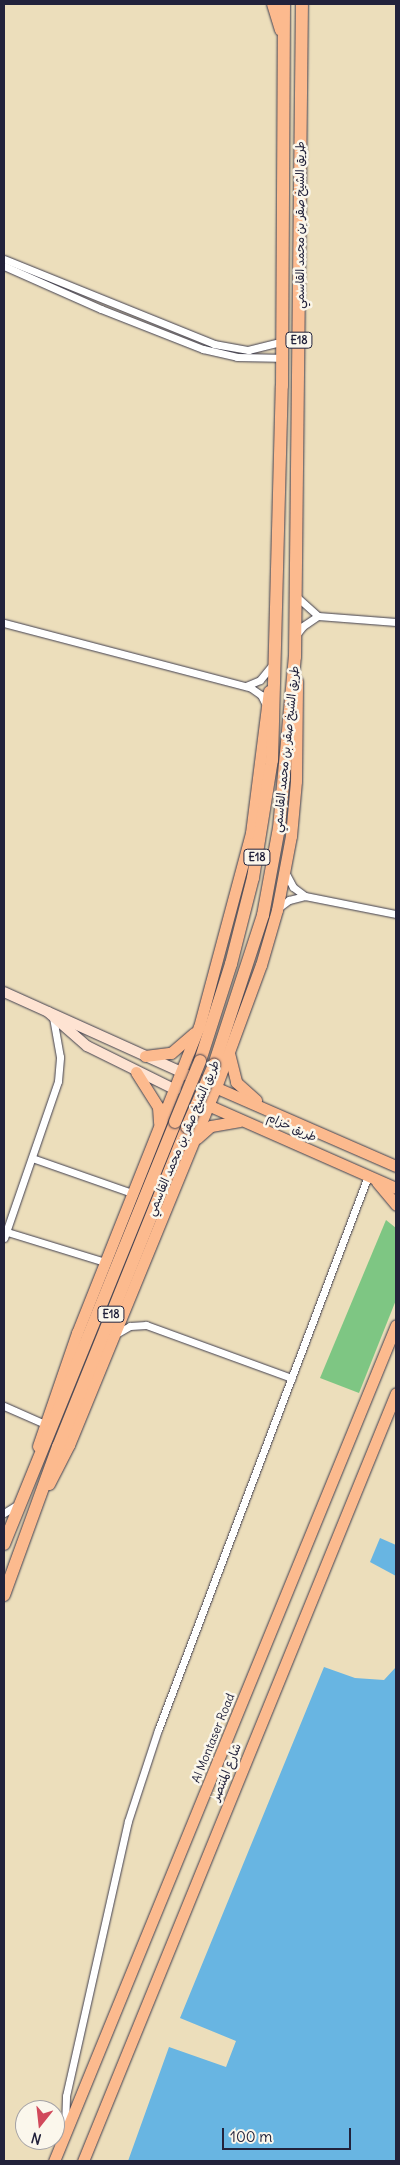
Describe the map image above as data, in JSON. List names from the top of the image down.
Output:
{
  "streets": {
    "highway": ["طريق الشيخ صقر بن محمد القاسمي", "E18"],
    "main road": ["طريق خزام", "Al Montaser Road", "شارع المنتصر"]
  },
  "scale_bar": "100 m",
  "north": "bottom"
}
